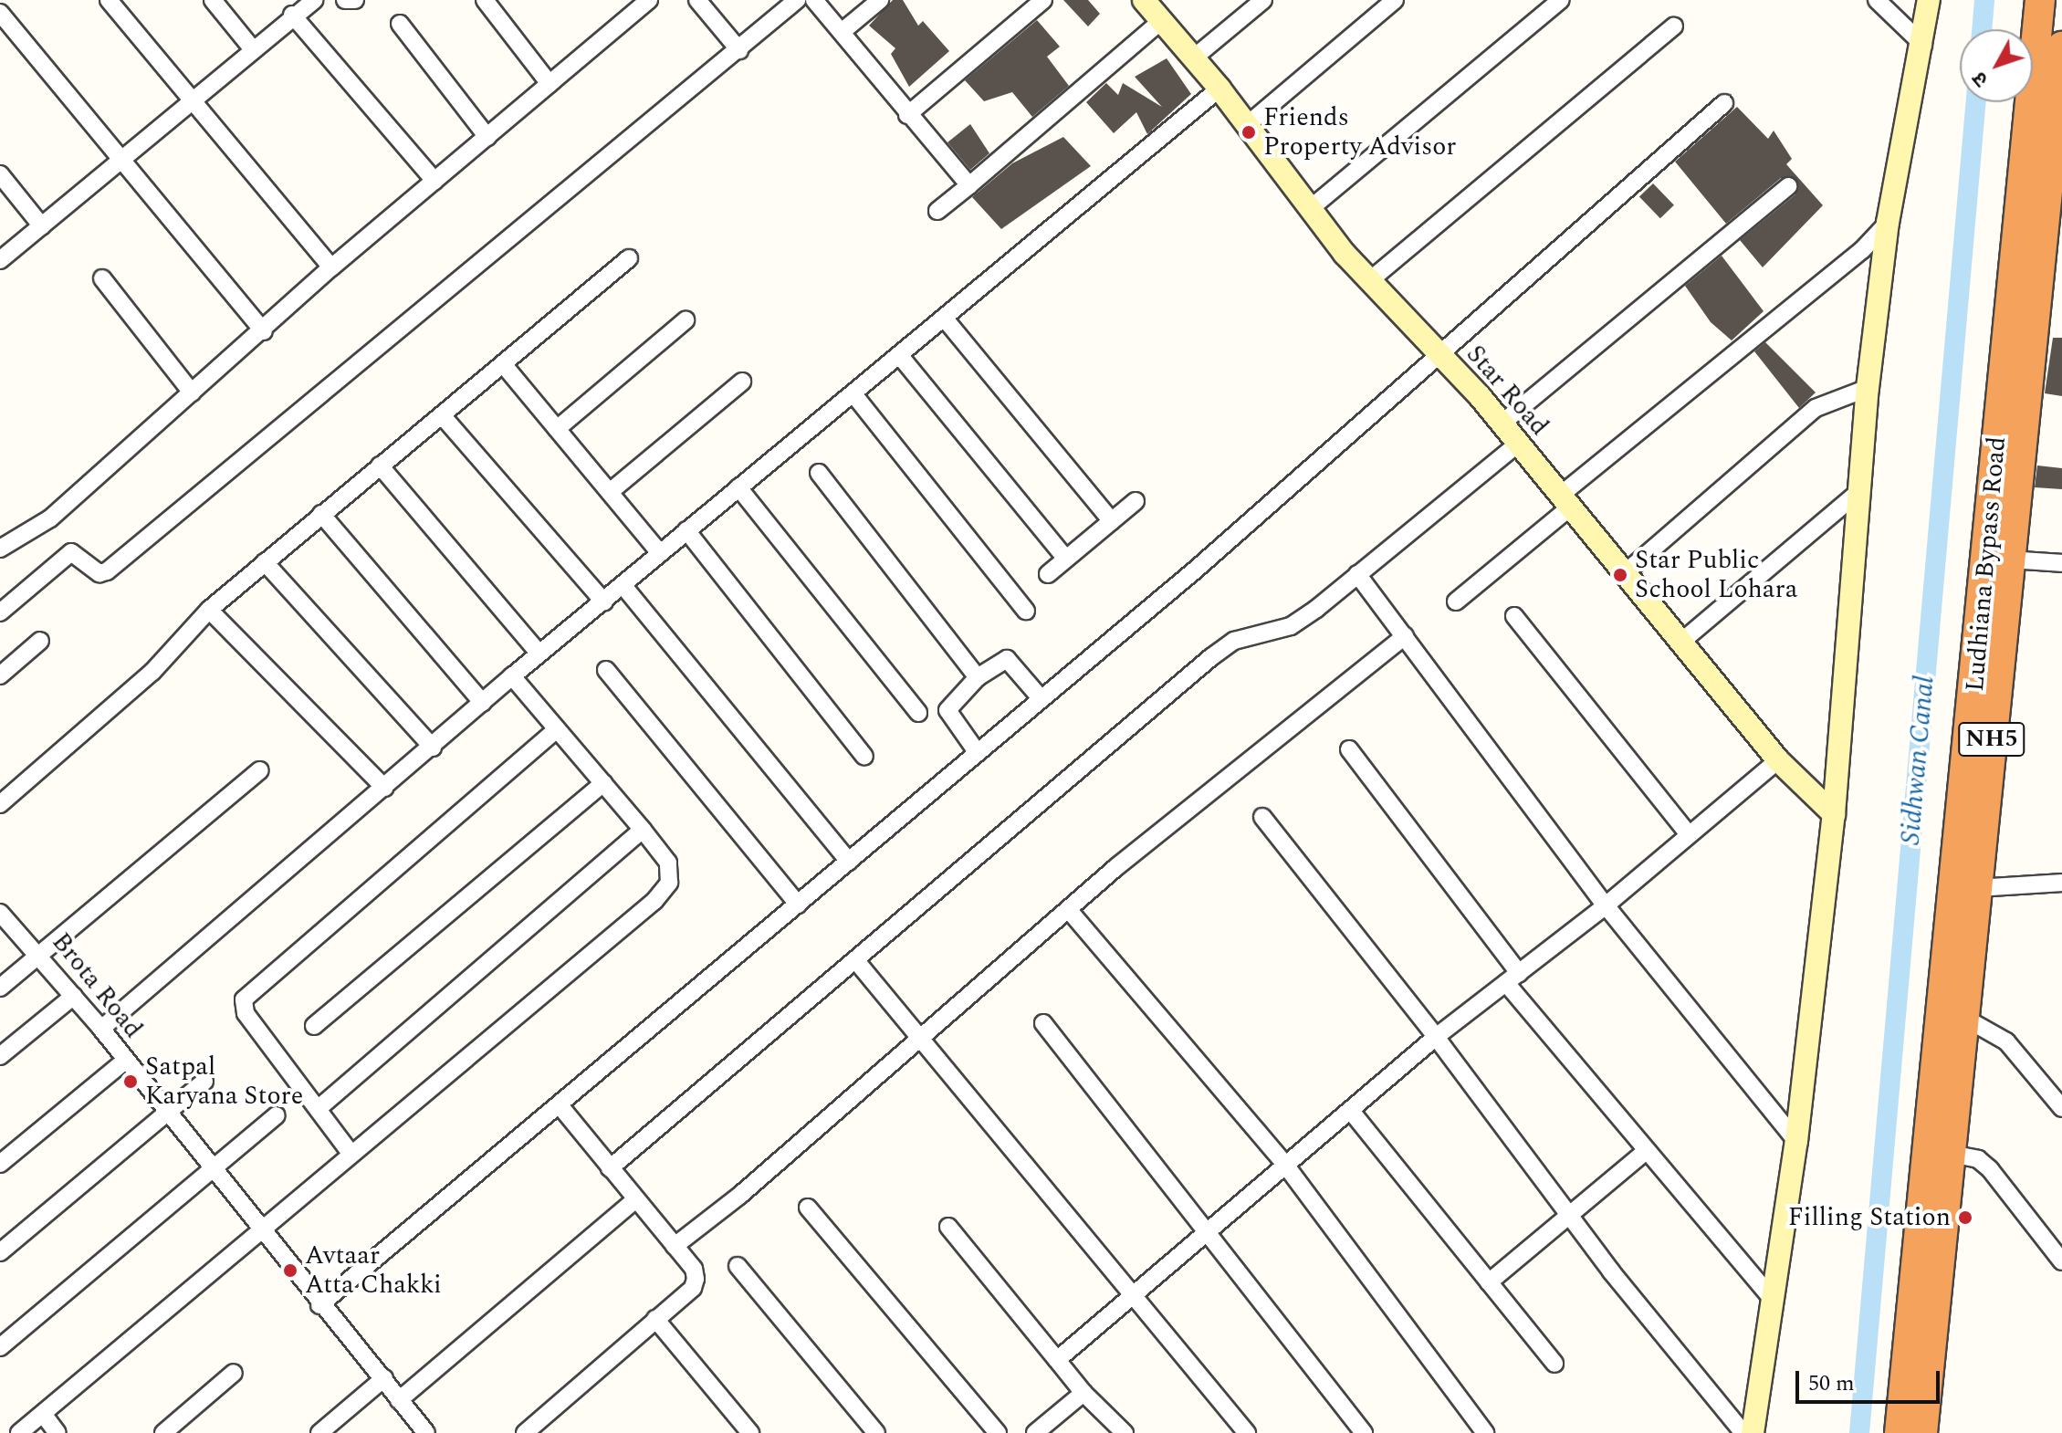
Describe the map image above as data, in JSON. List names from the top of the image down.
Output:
{
  "streets": {
    "highway": ["Ludhiana Bypass Road", "NH5"],
    "street": ["Star Road", "Brota Road"]
  },
  "water": ["Sidhwan Canal"],
  "places": [
    "Friends Property Advisor",
    "Star Public School Lohara",
    "Satpal Karyana Store",
    "Filling Station",
    "Avtaar Atta Chakki"
  ],
  "scale_bar": "50 m",
  "north": "bottom left"
}
